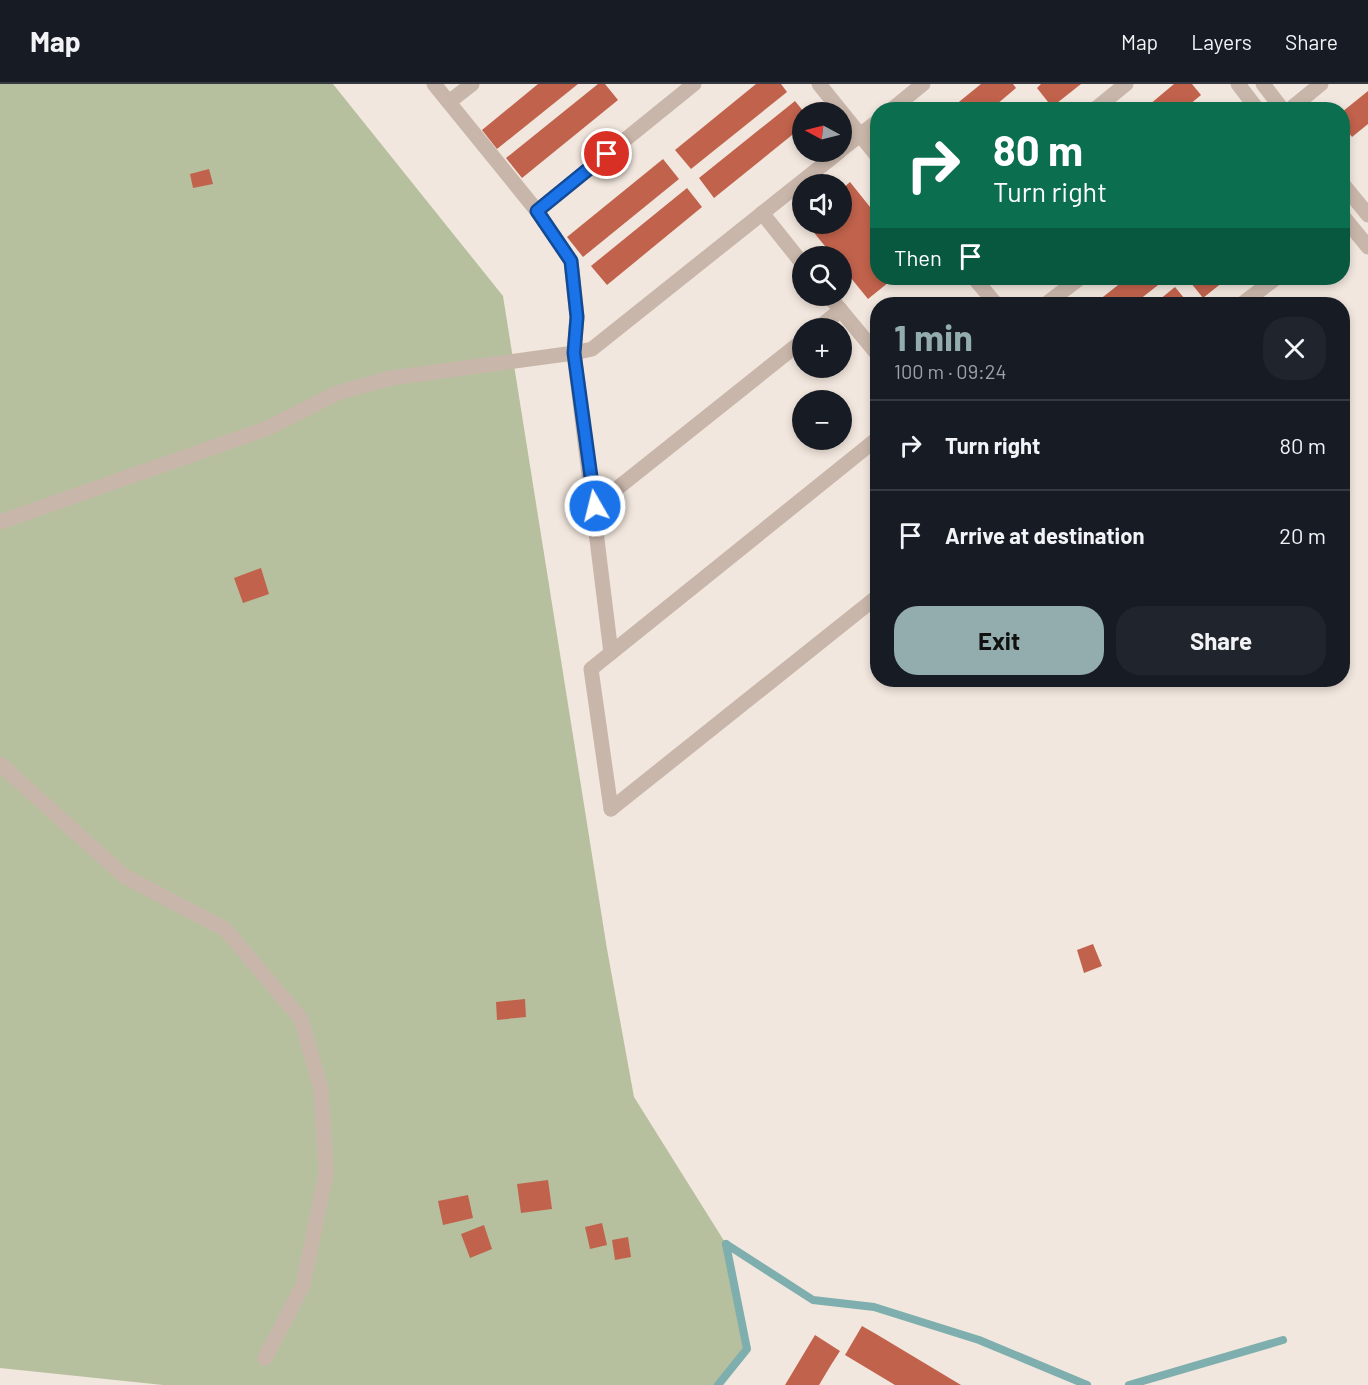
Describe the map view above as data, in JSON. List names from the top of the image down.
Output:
{
  "north": "left",
  "page": {
    "header": "Map",
    "nav": ["Map", "Layers", "Share"],
    "map_buttons": ["+", "−"],
    "turn": ["80 m", "Turn right"],
    "then": "Then",
    "heading": ["1 min", "100 m · 09:24"],
    "list": [
      {
        "name": "Turn right",
        "value": "80 m"
      },
      {
        "name": "Arrive at destination",
        "value": "20 m"
      }
    ],
    "buttons": ["Exit", "Share"]
  }
}
